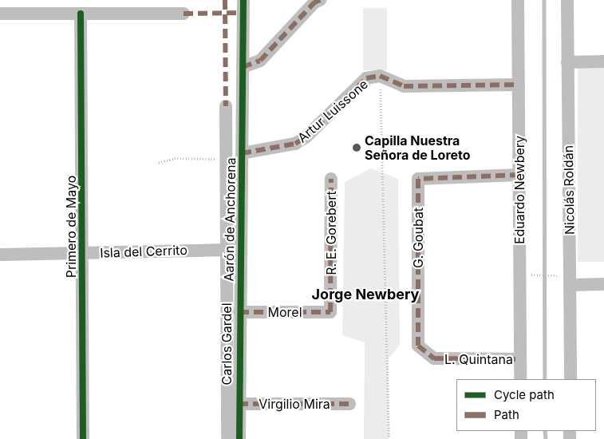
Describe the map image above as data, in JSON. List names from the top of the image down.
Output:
{
  "streets": {
    "street": [
      "Artur Luissone",
      "Eduardo Newbery",
      "Nicolás Roldán",
      "Aarón de Anchorena",
      "Primero de Mayo",
      "R. E. Gorebert",
      "G. Goubat",
      "Isla del Cerrito",
      "Morel",
      "Carlos Gardel",
      "L. Quintana",
      "Virgilio Mira"
    ]
  },
  "crossings": [
    ["Artur Luissone", "Eduardo Newbery"],
    ["Artur Luissone", "Aarón de Anchorena"],
    ["Eduardo Newbery", "G. Goubat"],
    ["Eduardo Newbery", "L. Quintana"],
    ["Aarón de Anchorena", "Isla del Cerrito"],
    ["Aarón de Anchorena", "Morel"],
    ["Aarón de Anchorena", "Virgilio Mira"],
    ["Primero de Mayo", "Isla del Cerrito"],
    ["R. E. Gorebert", "Morel"],
    ["G. Goubat", "L. Quintana"],
    ["Isla del Cerrito", "Carlos Gardel"]
  ],
  "districts": ["Jorge Newbery"],
  "places": ["Capilla Nuestra Señora de Loreto"],
  "legend": ["Cycle path", "Path"]
}
